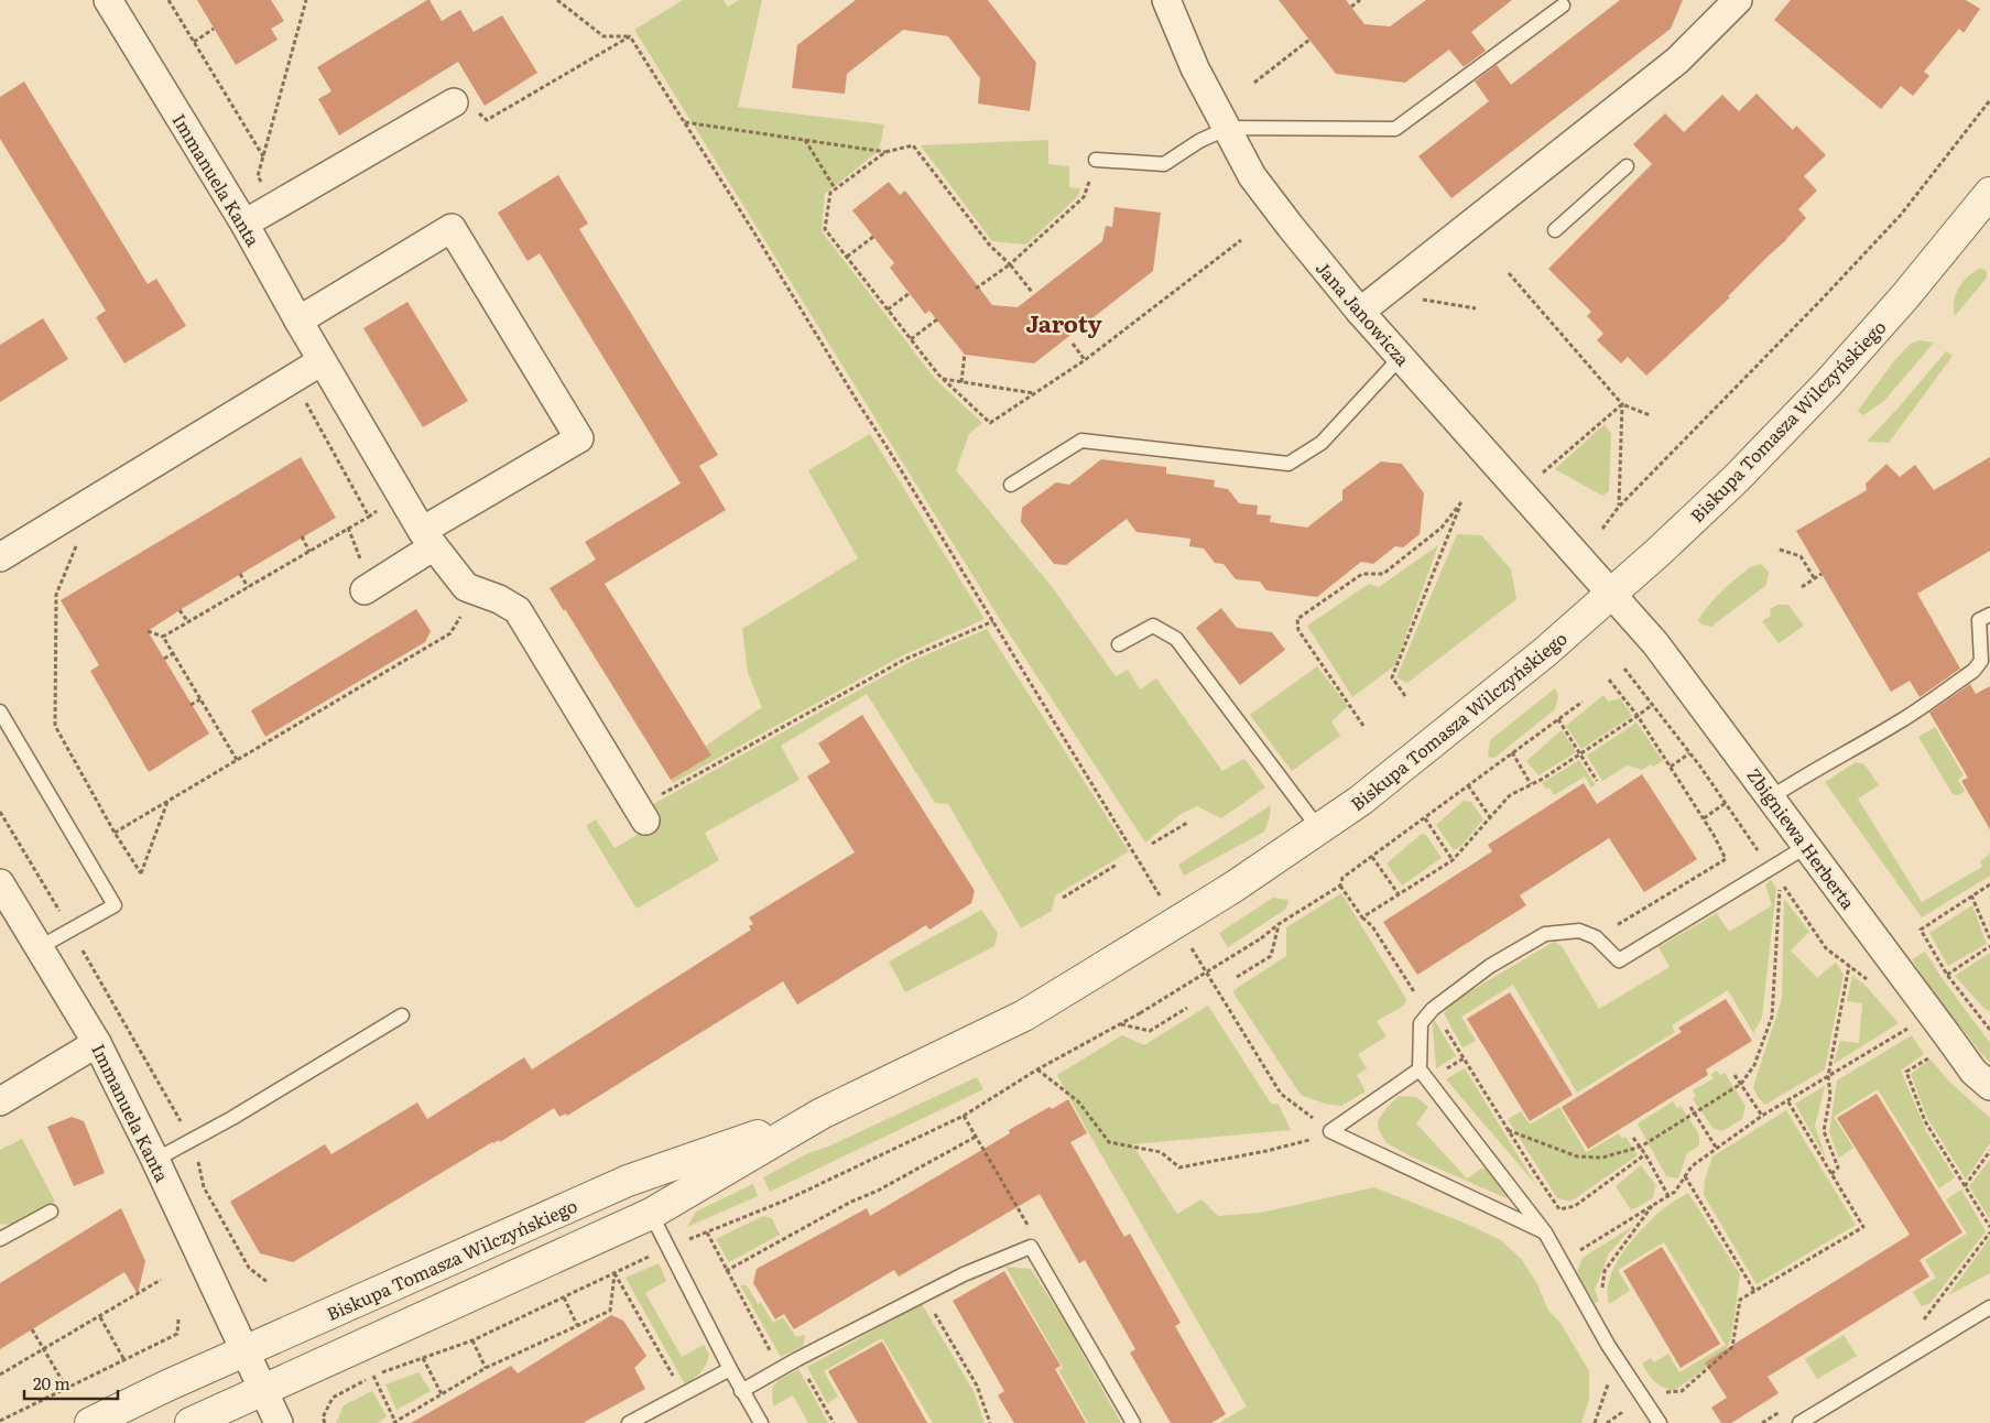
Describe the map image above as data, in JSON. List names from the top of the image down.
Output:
{
  "streets": {
    "street": [
      "Immanuela Kanta",
      "Jana Janowicza",
      "Biskupa Tomasza Wilczyńskiego",
      "Zbigniewa Herberta"
    ]
  },
  "crossings": [
    ["Immanuela Kanta", "Biskupa Tomasza Wilczyńskiego"],
    ["Jana Janowicza", "Biskupa Tomasza Wilczyńskiego"],
    ["Jana Janowicza", "Zbigniewa Herberta"],
    ["Biskupa Tomasza Wilczyńskiego", "Zbigniewa Herberta"]
  ],
  "districts": ["Jaroty"],
  "scale_bar": "20 m"
}
